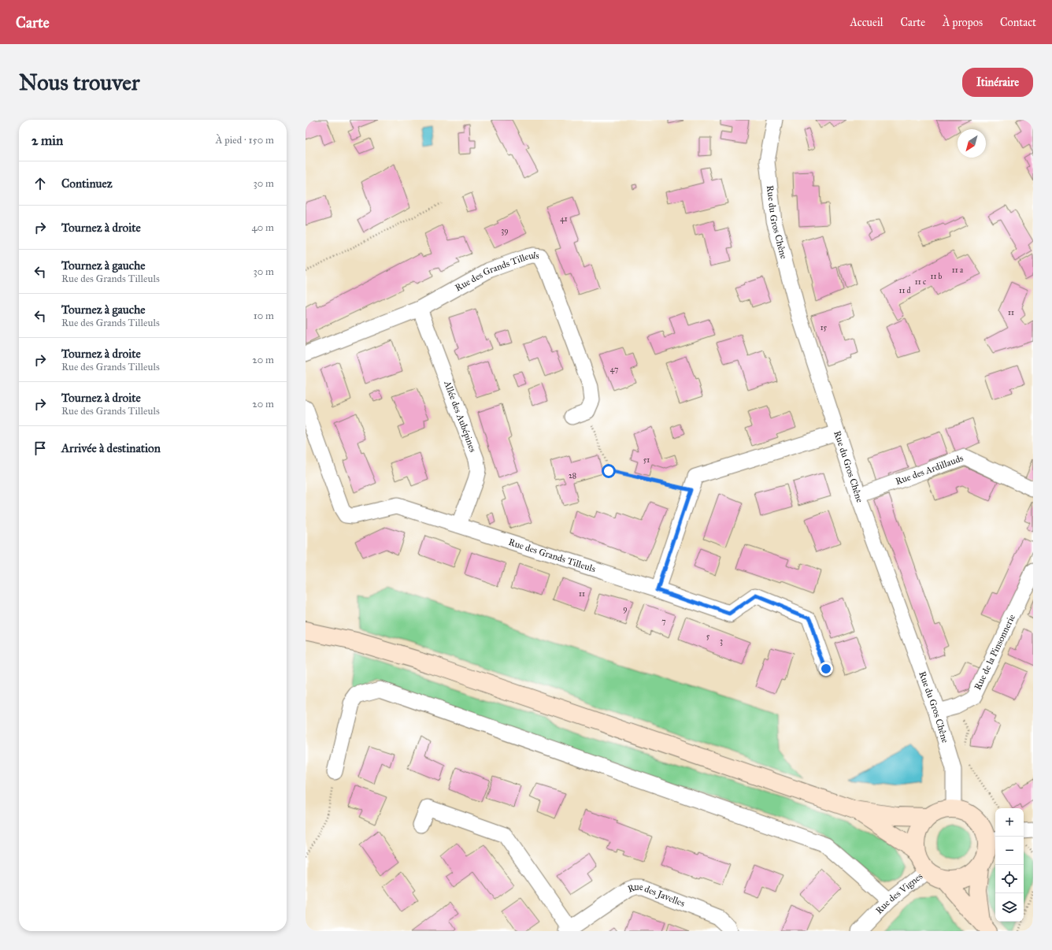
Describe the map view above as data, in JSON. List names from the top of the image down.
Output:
{
  "streets": {
    "street": [
      "Rue du Gros Chêne",
      "Rue des Grands Tilleuls",
      "Allée des Aubépines",
      "Rue des Ardillauds",
      "Rue de la Pinsonnerie",
      "Rue des Vignes",
      "Rue des Javelles"
    ]
  },
  "crossings": [
    ["Rue du Gros Chêne", "Rue des Ardillauds"],
    ["Rue du Gros Chêne", "Rue de la Pinsonnerie"],
    ["Rue du Gros Chêne", "Rue des Vignes"],
    ["Rue des Grands Tilleuls", "Allée des Aubépines"]
  ],
  "house_numbers": [
    "41",
    "39",
    "11 a",
    "11 b",
    "11 c",
    "11 d",
    "11",
    "15",
    "47",
    "51",
    "28",
    "11",
    "9",
    "7",
    "5",
    "3"
  ],
  "north": "bottom left",
  "page": {
    "header": "Carte",
    "nav": [
      "Accueil",
      "Carte",
      "À propos",
      "Contact"
    ],
    "buttons": "Itinéraire",
    "title": "Nous trouver",
    "heading": ["2 min", "À pied · 150 m"],
    "list": [
      ["Continuez", "30 m"],
      ["Tournez à droite", "40 m"],
      ["Tournez à gauche", "Rue des Grands Tilleuls", "30 m"],
      ["Tournez à gauche", "Rue des Grands Tilleuls", "10 m"],
      ["Tournez à droite", "Rue des Grands Tilleuls", "20 m"],
      ["Tournez à droite", "Rue des Grands Tilleuls", "20 m"],
      "Arrivée à destination"
    ],
    "map_buttons": ["+", "−"]
  }
}
